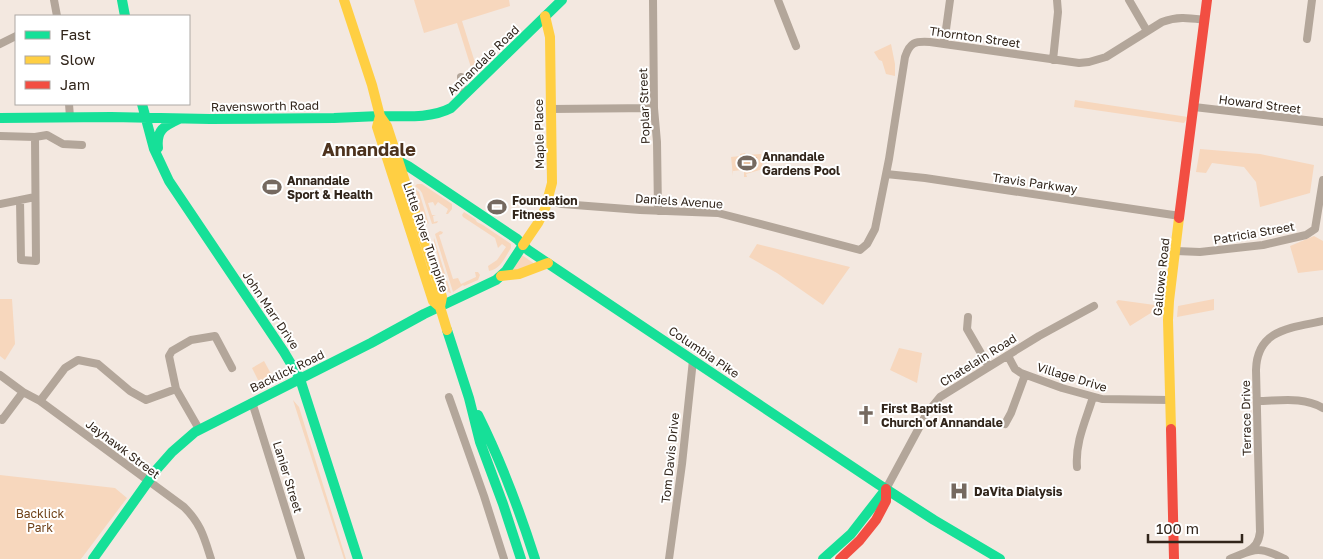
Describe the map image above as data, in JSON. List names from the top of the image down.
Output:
{
  "streets": {
    "main road": [
      "Annandale Road",
      "Ravensworth Road",
      "Maple Place",
      "Little River Turnpike",
      "Gallows Road",
      "John Marr Drive",
      "Columbia Pike",
      "Backlick Road"
    ],
    "street": [
      "Thornton Street",
      "Howard Street",
      "Poplar Street",
      "Travis Parkway",
      "Daniels Avenue",
      "Patricia Street",
      "Chatelain Road",
      "Village Drive",
      "Terrace Drive",
      "Jayhawk Street",
      "Tom Davis Drive",
      "Lanier Street"
    ]
  },
  "crossings": [
    ["Thornton Street", "Travis Parkway"],
    ["Thornton Street", "Daniels Avenue"],
    ["Thornton Street", "Gallows Road"],
    ["Annandale Road", "Ravensworth Road"],
    ["Annandale Road", "Maple Place"],
    ["Annandale Road", "Little River Turnpike"],
    ["Howard Street", "Gallows Road"],
    ["Ravensworth Road", "Little River Turnpike"],
    ["Ravensworth Road", "John Marr Drive"],
    ["Poplar Street", "Daniels Avenue"],
    ["Maple Place", "Daniels Avenue"],
    ["Maple Place", "Columbia Pike"],
    ["Maple Place", "Backlick Road"],
    ["Travis Parkway", "Gallows Road"],
    ["Patricia Street", "Gallows Road"],
    ["Little River Turnpike", "Columbia Pike"],
    ["Little River Turnpike", "Backlick Road"],
    ["Gallows Road", "Village Drive"],
    ["John Marr Drive", "Backlick Road"],
    ["Columbia Pike", "Chatelain Road"],
    ["Columbia Pike", "Backlick Road"],
    ["Columbia Pike", "Tom Davis Drive"],
    ["Chatelain Road", "Village Drive"],
    ["Backlick Road", "Jayhawk Street"],
    ["Backlick Road", "Lanier Street"]
  ],
  "districts": ["Annandale"],
  "parks": ["Backlick Park"],
  "places": {
    "sports": ["Annandale Gardens Pool", "Annandale Sport & Health", "Foundation Fitness"],
    "church": ["First Baptist Church of Annandale"],
    "hospital": ["DaVita Dialysis"]
  },
  "legend": ["Fast", "Slow", "Jam"],
  "scale_bar": "100 m"
}
